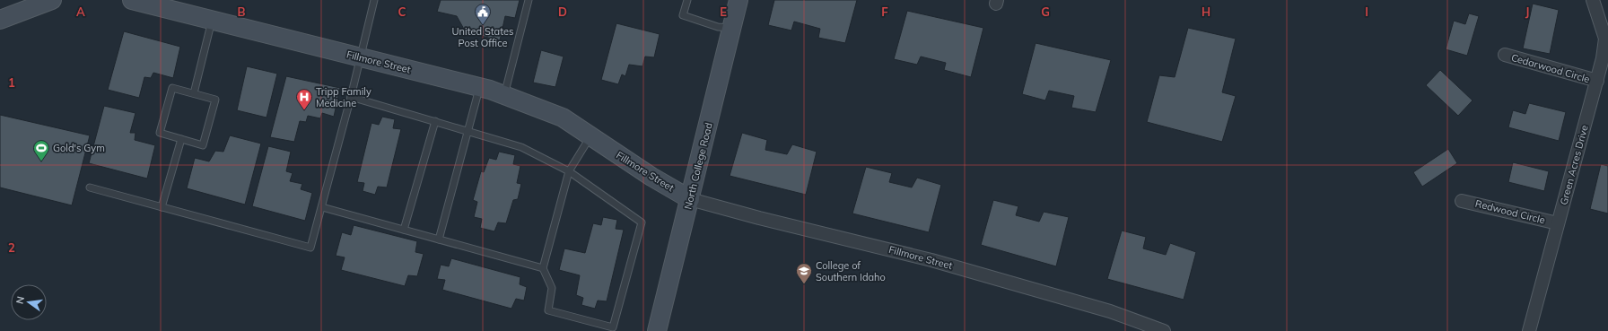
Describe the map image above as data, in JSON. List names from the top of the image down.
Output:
{
  "streets": {
    "street": [
      "Fillmore Street",
      "Cedarwood Circle",
      "Green Acres Drive",
      "North College Road",
      "Redwood Circle"
    ]
  },
  "crossings": [
    ["Fillmore Street", "North College Road"],
    ["Cedarwood Circle", "Green Acres Drive"],
    ["Green Acres Drive", "Redwood Circle"]
  ],
  "places": {
    "public building": ["United States Post Office"],
    "hospital": ["Tripp Family Medicine"],
    "sports": ["Gold's Gym"],
    "school or university": ["College of Southern Idaho"]
  },
  "north": "left",
  "grid": {
    "columns": [
      "A",
      "B",
      "C",
      "D",
      "E",
      "F",
      "G",
      "H",
      "I",
      "J"
    ],
    "rows": ["1", "2"]
  }
}
